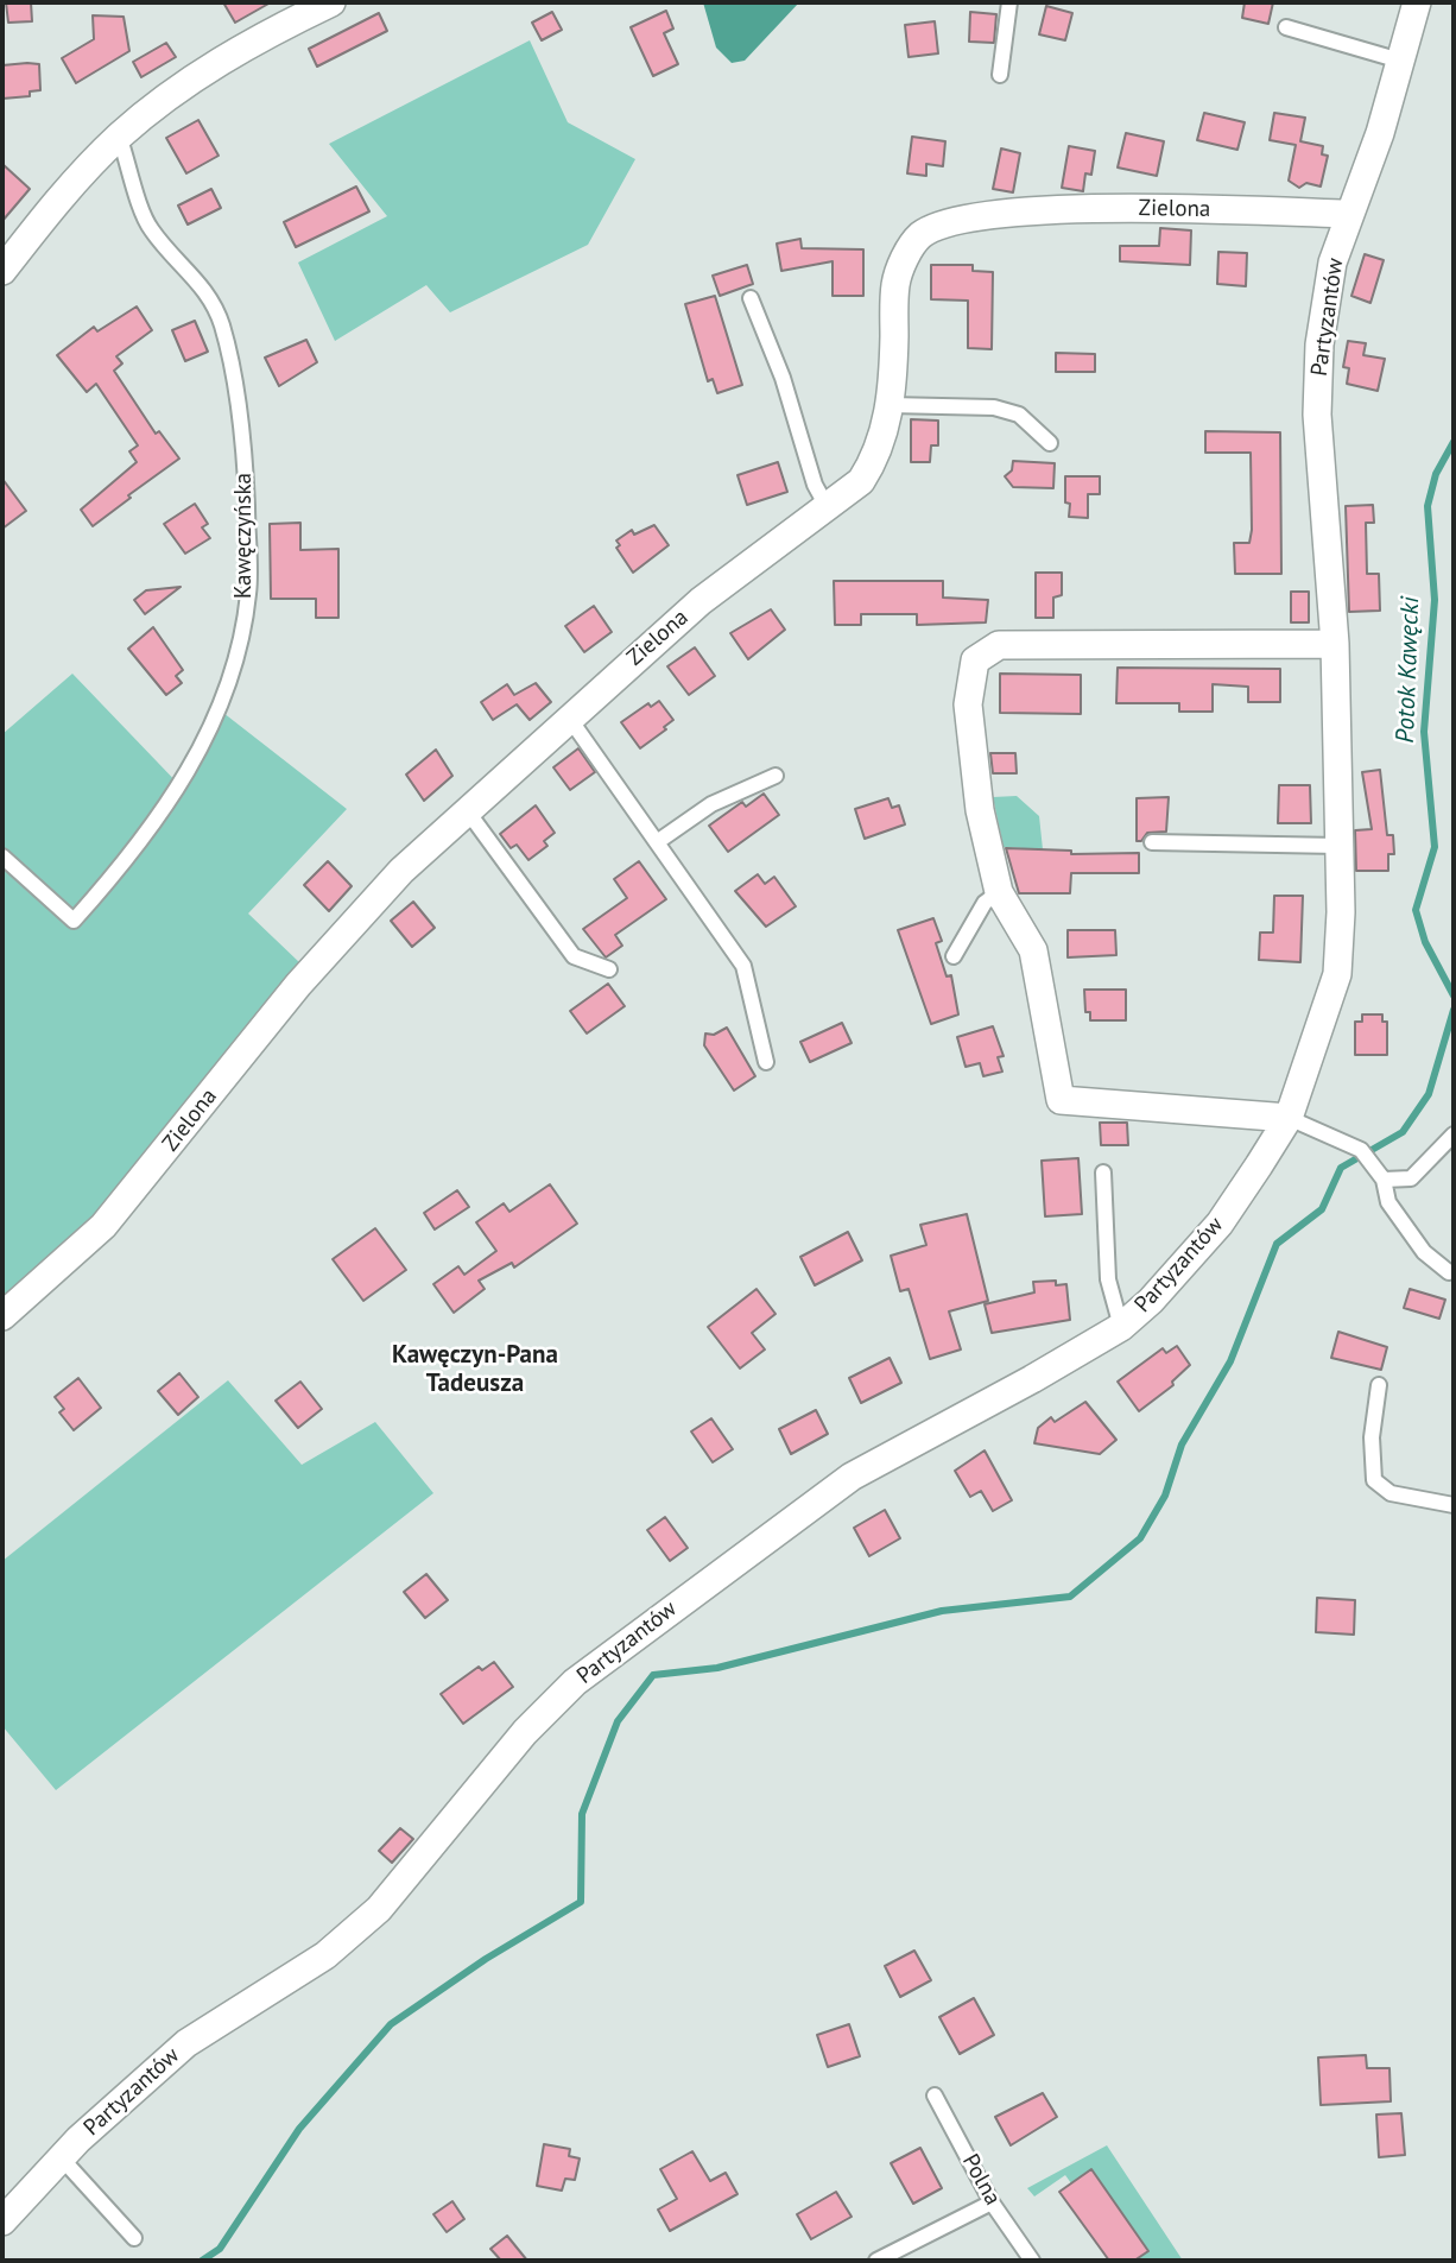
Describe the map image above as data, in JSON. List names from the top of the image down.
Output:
{
  "streets": {
    "street": ["Zielona", "Partyzantów"],
    "lane": ["Kawęczyńska", "Polna"]
  },
  "crossings": [
    ["Zielona", "Partyzantów"]
  ],
  "districts": ["Kawęczyn-Pana Tadeusza"],
  "water": ["Potok Kawęcki"]
}
